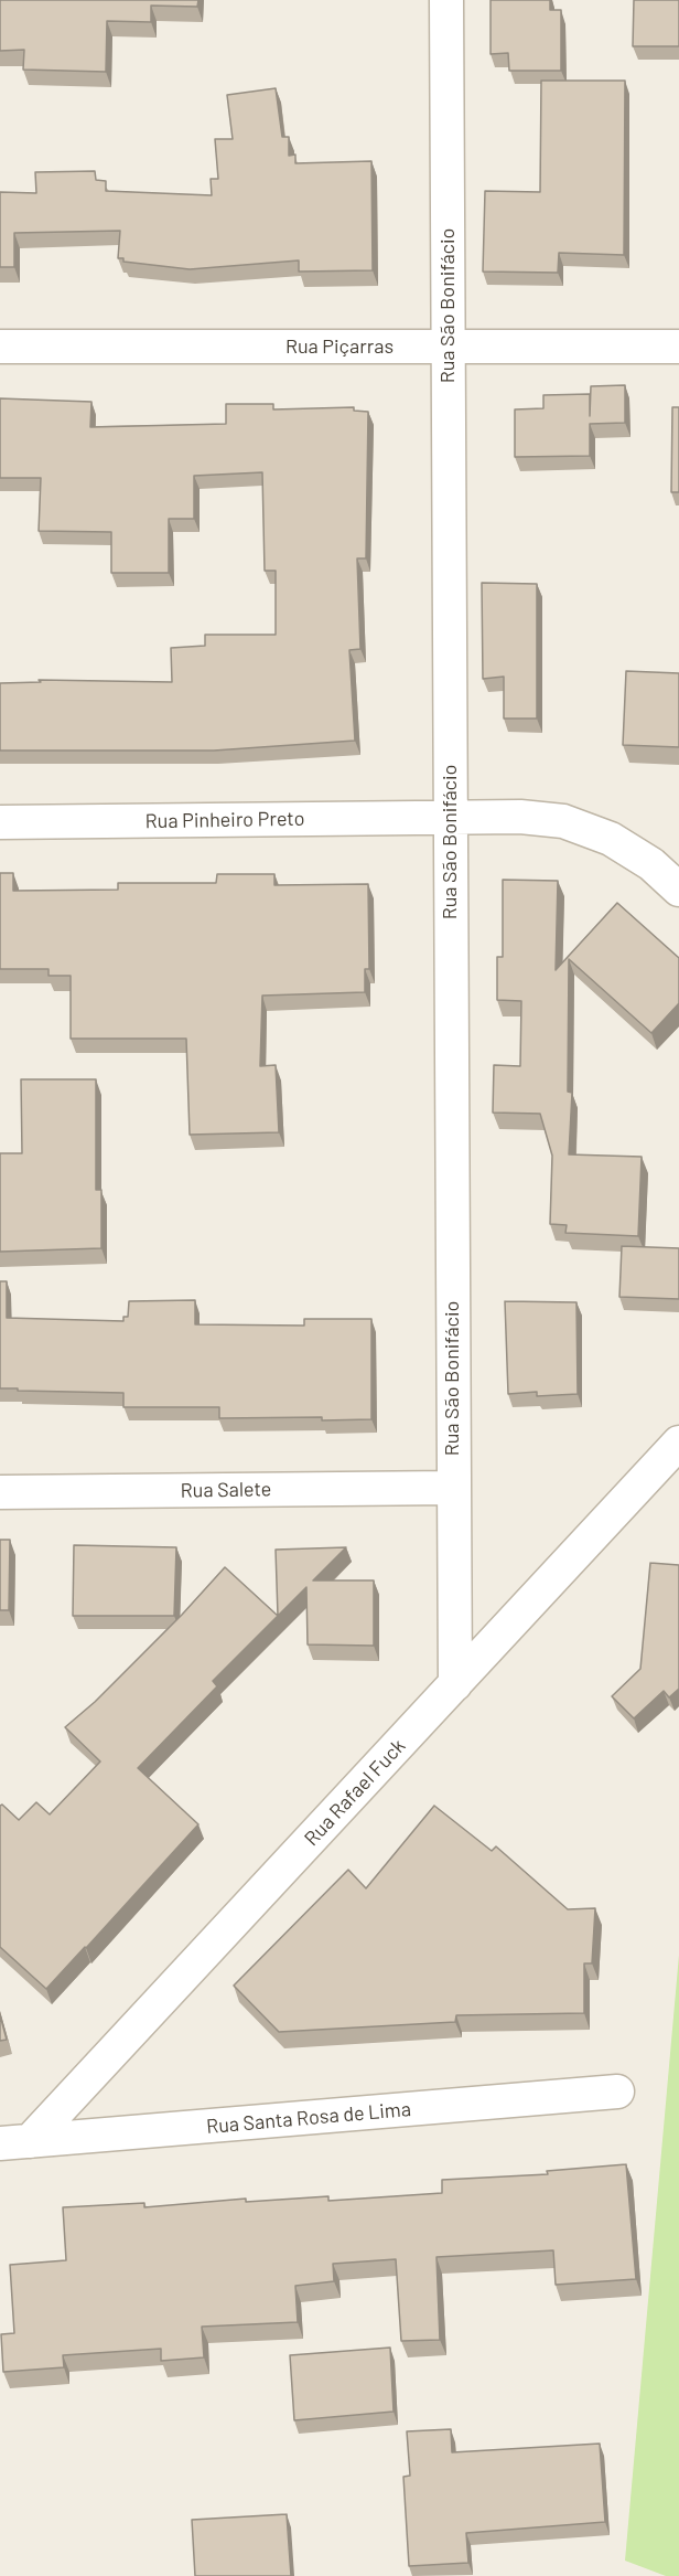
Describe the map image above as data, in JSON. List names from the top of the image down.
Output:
{
  "streets": {
    "street": [
      "Rua São Bonifácio",
      "Rua Piçarras",
      "Rua Pinheiro Preto",
      "Rua Salete",
      "Rua Rafael Fuck",
      "Rua Santa Rosa de Lima"
    ]
  },
  "crossings": [
    ["Rua São Bonifácio", "Rua Piçarras"],
    ["Rua São Bonifácio", "Rua Pinheiro Preto"],
    ["Rua São Bonifácio", "Rua Salete"],
    ["Rua São Bonifácio", "Rua Rafael Fuck"],
    ["Rua Rafael Fuck", "Rua Santa Rosa de Lima"]
  ]
}
